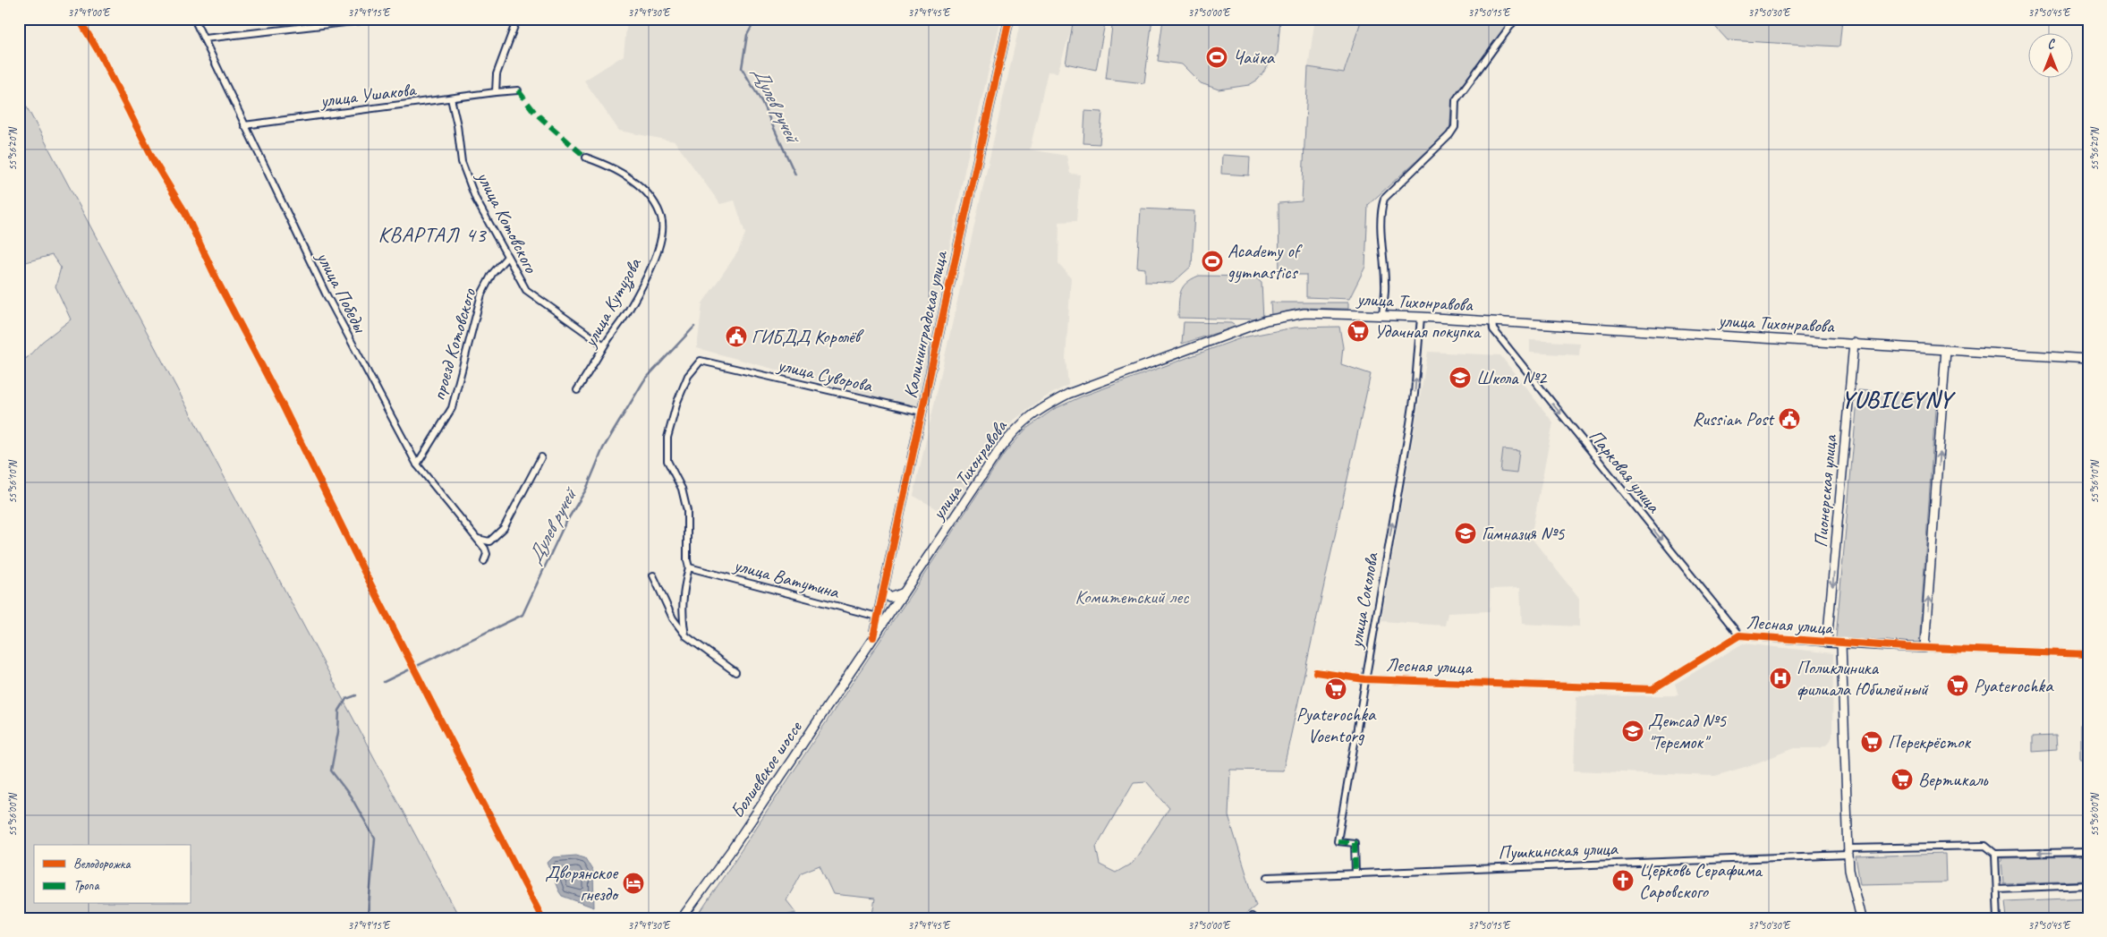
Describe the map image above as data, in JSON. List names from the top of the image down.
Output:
{
  "streets": {
    "main road": [
      "улица Тихонравова",
      "Калининградская улица",
      "Пионерская улица",
      "Лесная улица",
      "Болшевское шоссе"
    ],
    "street": [
      "улица Ушакова",
      "улица Котовского",
      "улица Победы",
      "улица Кутузова",
      "проезд Котовского",
      "улица Суворова",
      "Парковая улица",
      "улица Ватутина",
      "улица Соколова",
      "Пушкинская улица"
    ]
  },
  "crossings": [
    ["улица Ушакова", "улица Котовского"],
    ["улица Ушакова", "улица Победы"],
    ["улица Котовского", "улица Кутузова"],
    ["улица Котовского", "проезд Котовского"],
    ["улица Победы", "проезд Котовского"],
    ["улица Тихонравова", "Калининградская улица"],
    ["улица Тихонравова", "Парковая улица"],
    ["улица Тихонравова", "Пионерская улица"],
    ["улица Тихонравова", "улица Соколова"],
    ["улица Тихонравова", "Болшевское шоссе"],
    ["Калининградская улица", "улица Суворова"],
    ["Калининградская улица", "улица Ватутина"],
    ["Калининградская улица", "Болшевское шоссе"],
    ["улица Суворова", "улица Ватутина"],
    ["Парковая улица", "Лесная улица"],
    ["Пионерская улица", "Лесная улица"],
    ["улица Соколова", "Лесная улица"],
    ["улица Соколова", "Пушкинская улица"]
  ],
  "one_way": ["Парковая улица", "Пионерская улица", "улица Соколова"],
  "districts": ["КВАРТАЛ 43", "YUBILEYNY"],
  "water": ["Дулев ручей"],
  "parks": ["Комитетский лес"],
  "places": {
    "sports": ["Чайка", "Academy of gymnastics"],
    "supermarket": [
      "Удачная покупка",
      "Pyaterochka",
      "Pyaterochka Voentorg",
      "Перекрёсток",
      "Вертикаль"
    ],
    "public building": ["ГИБДД Королёв", "Russian Post"],
    "school or university": ["Школа №2", "Гимназия №5", "Детсад №5 \"Теремок\""],
    "hospital": ["Поликлиника филиала Юбилейный"],
    "church": ["Церковь Серафима Саровского"],
    "hotel": ["Дворянское гнездо"]
  },
  "legend": ["Велодорожка", "Тропа"],
  "north": "top",
  "coordinates": [
    "37°49'00\"E",
    "37°49'15\"E",
    "37°49'30\"E",
    "37°49'45\"E",
    "37°50'00\"E",
    "37°50'15\"E",
    "37°50'30\"E",
    "37°50'45\"E",
    "55°56'20\"N",
    "55°56'10\"N",
    "55°56'00\"N"
  ]
}
